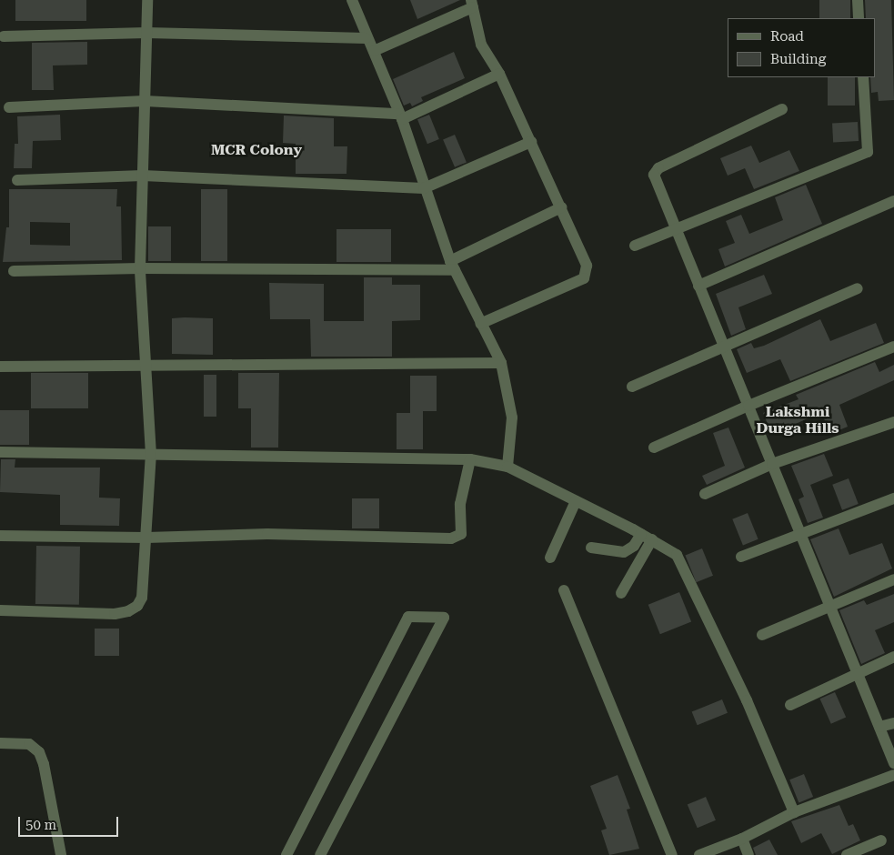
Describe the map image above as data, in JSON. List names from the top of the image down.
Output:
{
  "districts": ["MCR Colony", "Lakshmi Durga Hills"],
  "legend": ["Road", "Building"],
  "scale_bar": "50 m"
}
